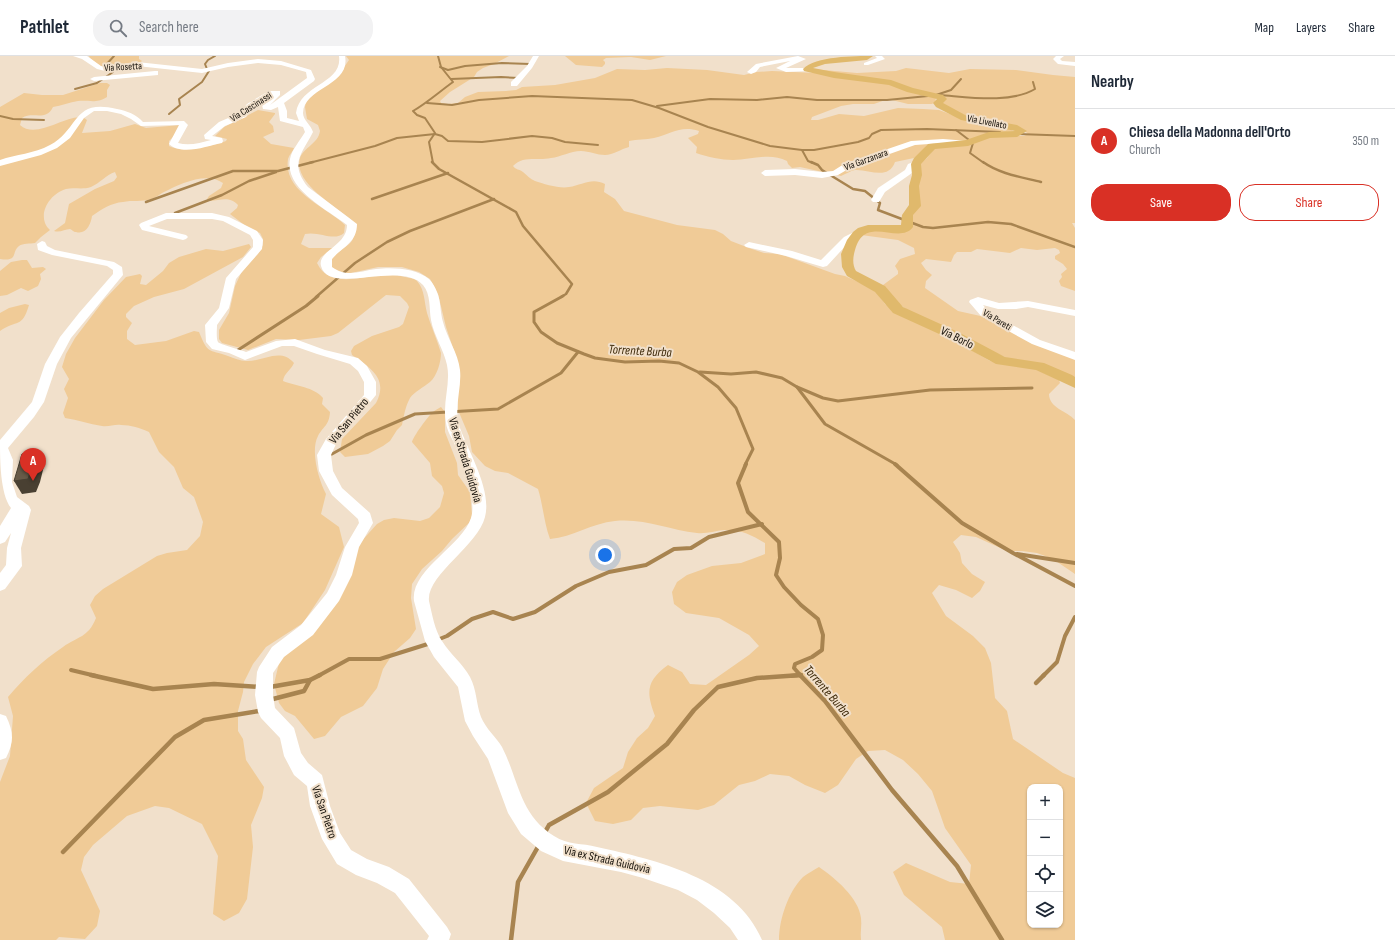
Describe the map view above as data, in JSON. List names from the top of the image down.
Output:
{
  "streets": {
    "main road": ["Via Livellato", "Via Borlo"],
    "street": [
      "Via Rosetta",
      "Via Cascinassi",
      "Via Garzanara",
      "Via Pareti",
      "Via San Pietro",
      "Via ex Strada Guidovia"
    ]
  },
  "crossings": [
    ["Via Rosetta", "Via Cascinassi"],
    ["Via Livellato", "Via Garzanara"]
  ],
  "water": ["Torrente Burba"],
  "page": {
    "header": "Pathlet",
    "search": "Search here",
    "nav": ["Map", "Layers", "Share"],
    "heading": "Nearby",
    "list": [
      {
        "mark": "A",
        "name": "Chiesa della Madonna dell'Orto",
        "note": "Church",
        "value": "350 m"
      }
    ],
    "buttons": ["Save", "Share"],
    "pins": "A",
    "map_buttons": ["+", "−"]
  }
}
